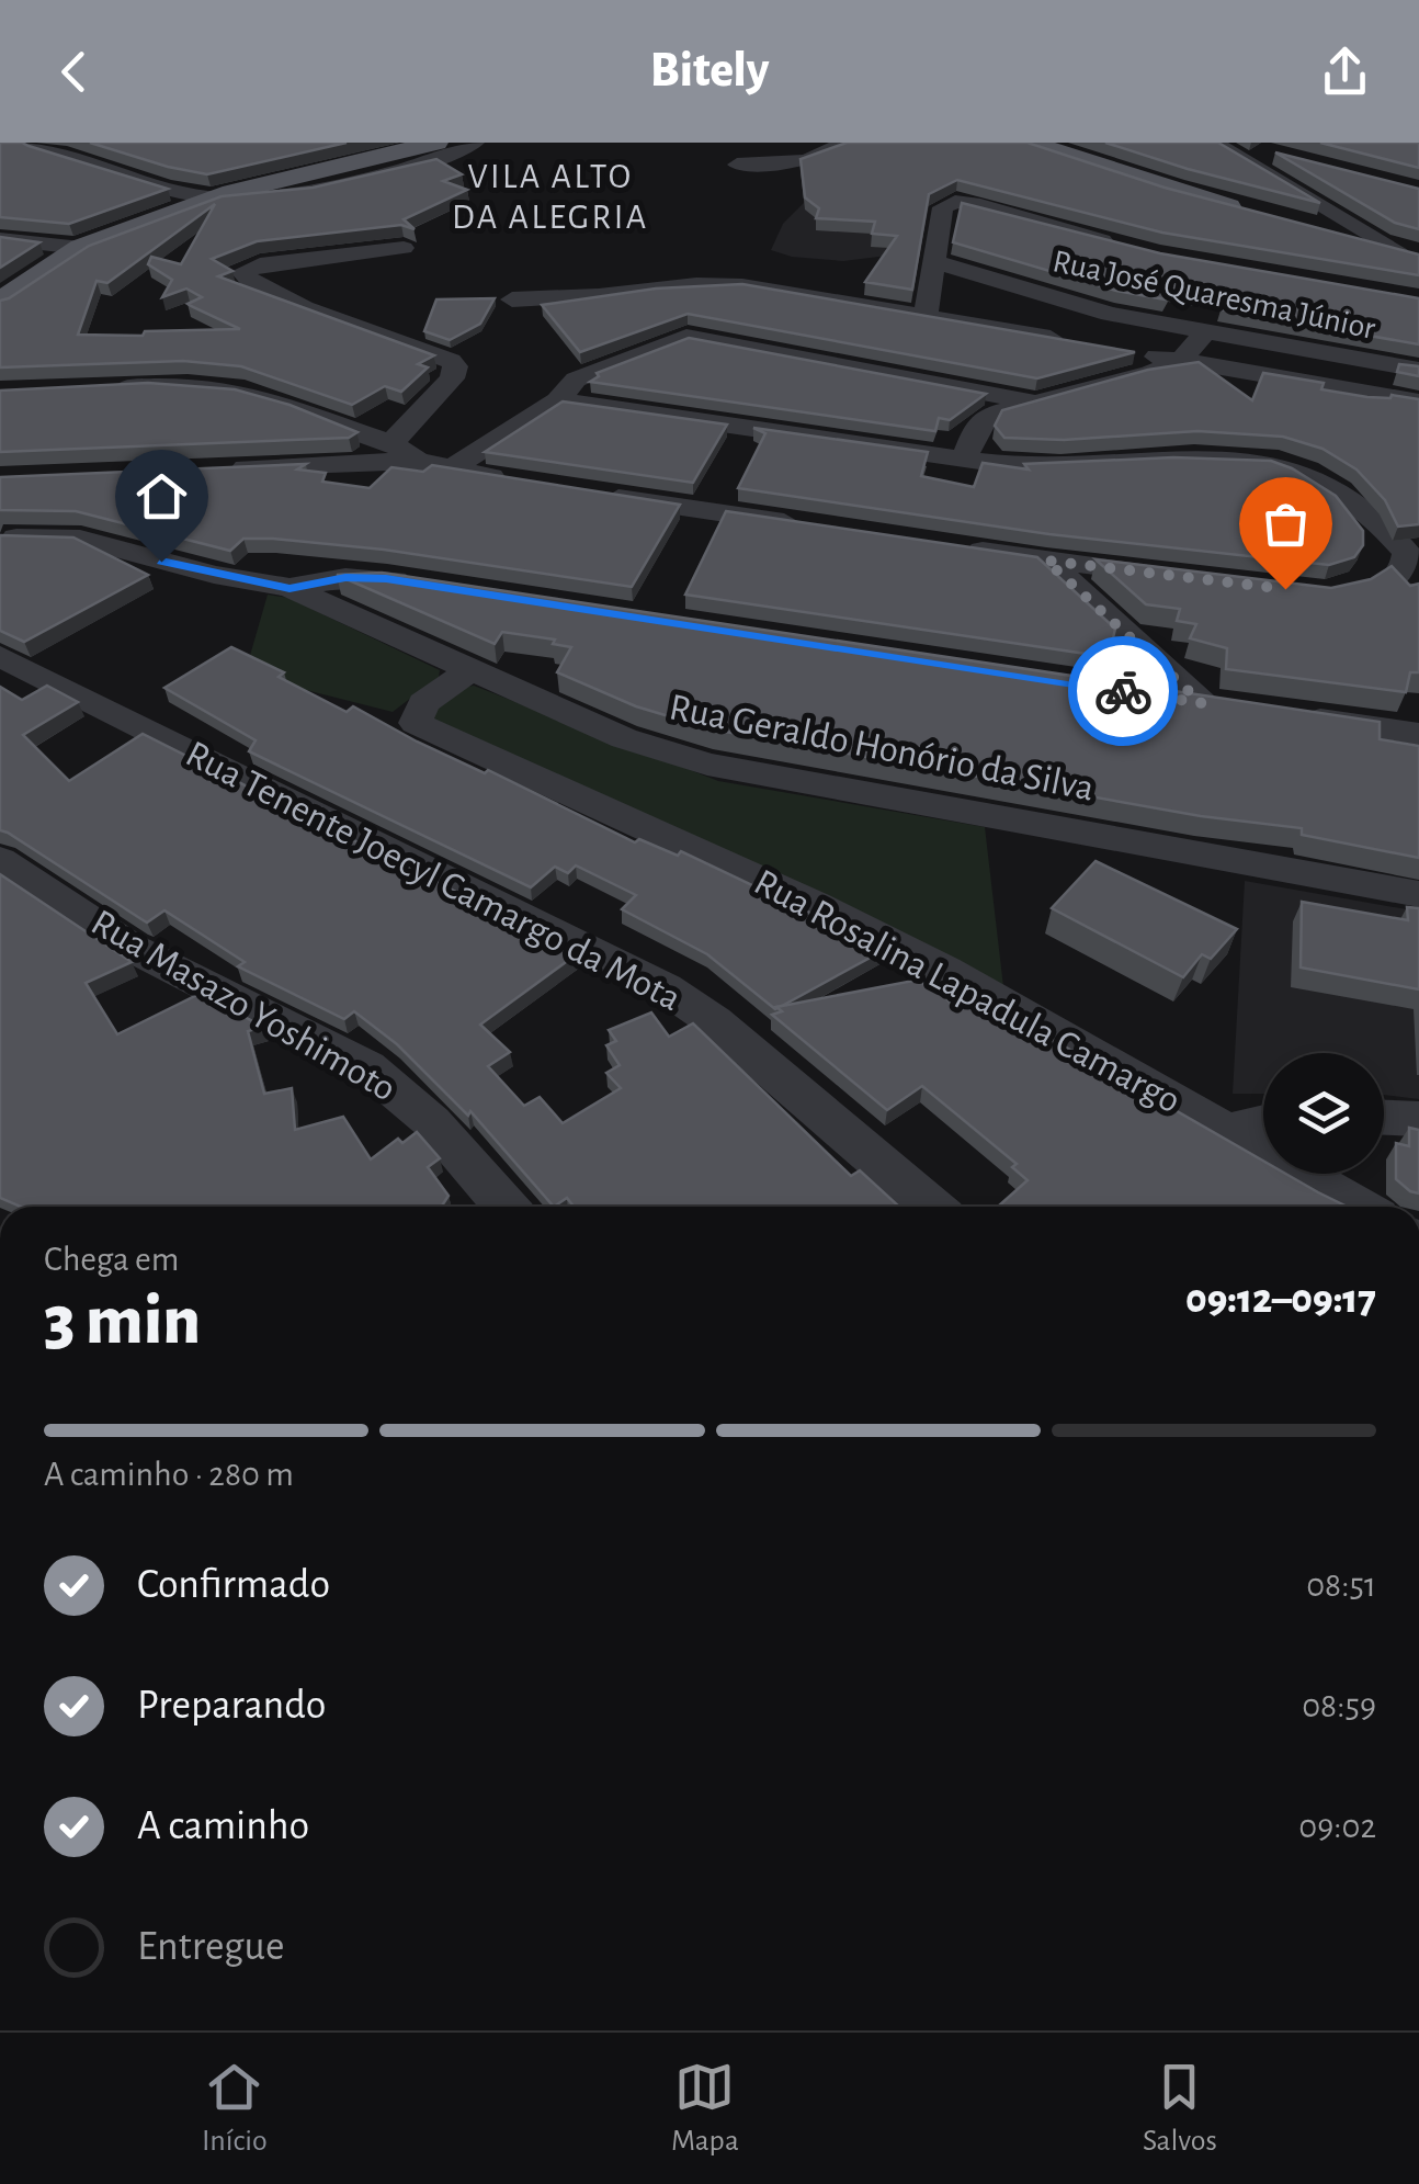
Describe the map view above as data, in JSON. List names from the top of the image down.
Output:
{
  "streets": {
    "street": [
      "Rua José Quaresma Júnior",
      "Rua Geraldo Honório da Silva",
      "Rua Tenente Joecyl Camargo da Mota",
      "Rua Rosalina Lapadula Camargo",
      "Rua Masazo Yoshimoto"
    ]
  },
  "crossings": [
    ["Rua Geraldo Honório da Silva", "Rua Rosalina Lapadula Camargo"]
  ],
  "districts": ["VILA ALTO DA ALEGRIA"],
  "page": {
    "header": "Bitely",
    "heading": ["3 min", "Chega em", "09:12–09:17"],
    "bar": "A caminho · 280 m",
    "list": [
      ["Confirmado", "08:51"],
      ["Preparando", "08:59"],
      ["A caminho", "09:02"],
      "Entregue"
    ],
    "tabs": ["Início", "Mapa", "Salvos"]
  }
}
